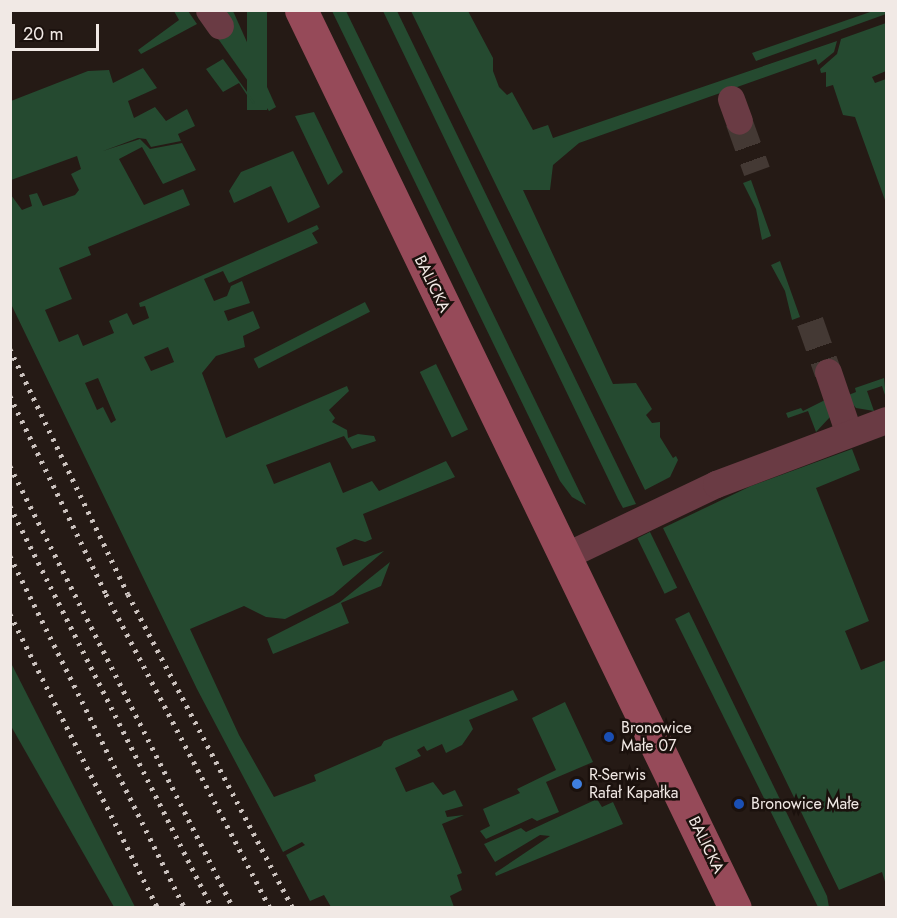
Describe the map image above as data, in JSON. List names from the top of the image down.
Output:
{
  "streets": {
    "street": ["BALICKA"]
  },
  "places": ["Bronowice Małe 07", "R-Serwis Rafał Kapałka", "Bronowice Małe"],
  "scale_bar": "20 m"
}
